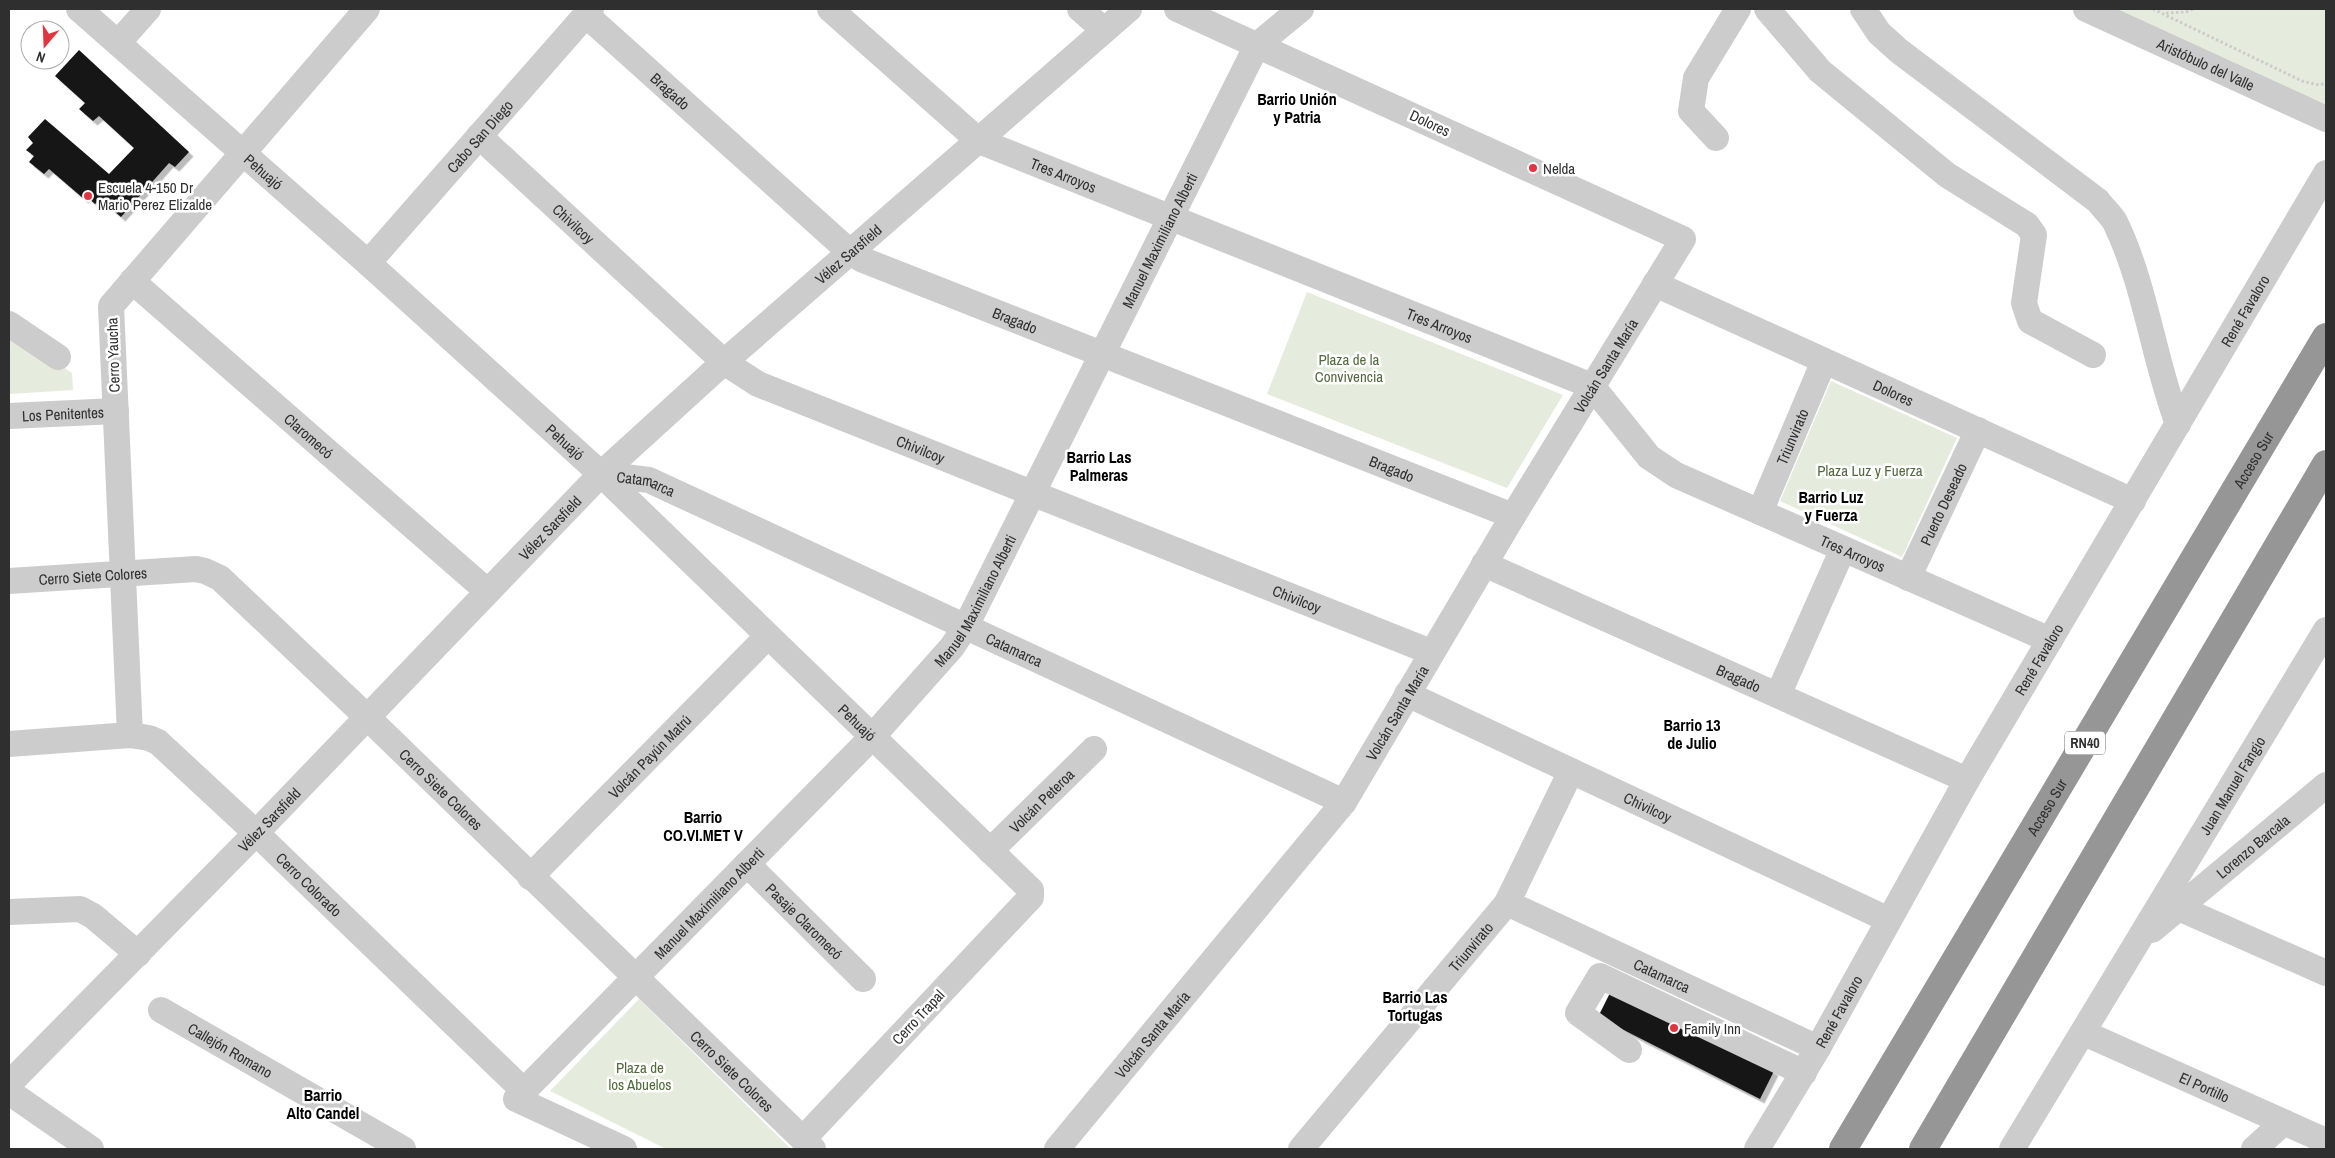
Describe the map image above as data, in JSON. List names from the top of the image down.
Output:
{
  "streets": {
    "highway": ["Acceso Sur", "RN40"],
    "street": [
      "Aristóbulo del Valle",
      "Bragado",
      "Dolores",
      "Cabo San Diego",
      "Pehuajó",
      "Tres Arroyos",
      "Chivilcoy",
      "Manuel Maximiliano Alberti",
      "Vélez Sarsfield",
      "René Favaloro",
      "Cerro Yaucha",
      "Volcán Santa María",
      "Los Penitentes",
      "Claromecó",
      "Triunvirato",
      "Catamarca",
      "Puerto Deseado",
      "Cerro Siete Colores",
      "Volcán Payún Matrú",
      "Juan Manuel Fangio",
      "Volcán Peteroa",
      "Lorenzo Barcala",
      "Cerro Colorado",
      "Pasaje Claromecó",
      "Cerro Trapal",
      "Callejón Romano",
      "El Portillo"
    ]
  },
  "crossings": [
    ["Bragado", "Cabo San Diego"],
    ["Bragado", "Manuel Maximiliano Alberti"],
    ["Bragado", "Vélez Sarsfield"],
    ["Bragado", "René Favaloro"],
    ["Bragado", "Volcán Santa María"],
    ["Dolores", "Manuel Maximiliano Alberti"],
    ["Dolores", "René Favaloro"],
    ["Dolores", "Volcán Santa María"],
    ["Dolores", "Triunvirato"],
    ["Dolores", "Puerto Deseado"],
    ["Cabo San Diego", "Pehuajó"],
    ["Cabo San Diego", "Chivilcoy"],
    ["Pehuajó", "Manuel Maximiliano Alberti"],
    ["Pehuajó", "Vélez Sarsfield"],
    ["Pehuajó", "Cerro Yaucha"],
    ["Pehuajó", "Catamarca"],
    ["Pehuajó", "Volcán Payún Matrú"],
    ["Pehuajó", "Volcán Peteroa"],
    ["Pehuajó", "Cerro Trapal"],
    ["Tres Arroyos", "Manuel Maximiliano Alberti"],
    ["Tres Arroyos", "Vélez Sarsfield"],
    ["Tres Arroyos", "René Favaloro"],
    ["Tres Arroyos", "Volcán Santa María"],
    ["Tres Arroyos", "Triunvirato"],
    ["Tres Arroyos", "Puerto Deseado"],
    ["Chivilcoy", "Manuel Maximiliano Alberti"],
    ["Chivilcoy", "Vélez Sarsfield"],
    ["Chivilcoy", "René Favaloro"],
    ["Chivilcoy", "Volcán Santa María"],
    ["Chivilcoy", "Triunvirato"],
    ["Manuel Maximiliano Alberti", "Catamarca"],
    ["Manuel Maximiliano Alberti", "Cerro Siete Colores"],
    ["Manuel Maximiliano Alberti", "Cerro Colorado"],
    ["Manuel Maximiliano Alberti", "Pasaje Claromecó"],
    ["Vélez Sarsfield", "Claromecó"],
    ["Vélez Sarsfield", "Catamarca"],
    ["Vélez Sarsfield", "Cerro Siete Colores"],
    ["Vélez Sarsfield", "Cerro Colorado"],
    ["René Favaloro", "Catamarca"],
    ["Cerro Yaucha", "Los Penitentes"],
    ["Cerro Yaucha", "Claromecó"],
    ["Cerro Yaucha", "Cerro Siete Colores"],
    ["Cerro Yaucha", "Cerro Colorado"],
    ["Volcán Santa María", "Catamarca"],
    ["Triunvirato", "Catamarca"],
    ["Cerro Siete Colores", "Volcán Payún Matrú"],
    ["Cerro Siete Colores", "Cerro Trapal"],
    ["Juan Manuel Fangio", "Lorenzo Barcala"],
    ["Juan Manuel Fangio", "El Portillo"]
  ],
  "districts": [
    "Barrio Unión y Patria",
    "Barrio Las Palmeras",
    "Barrio Luz y Fuerza",
    "Barrio 13 de Julio",
    "Barrio CO.VI.MET V",
    "Barrio Las Tortugas",
    "Barrio Alto Candel"
  ],
  "parks": ["Plaza de la Convivencia", "Plaza Luz y Fuerza", "Plaza de los Abuelos"],
  "places": ["Nelda", "Escuela 4-150 Dr Mario Perez Elizalde", "Family Inn"],
  "north": "bottom"
}
